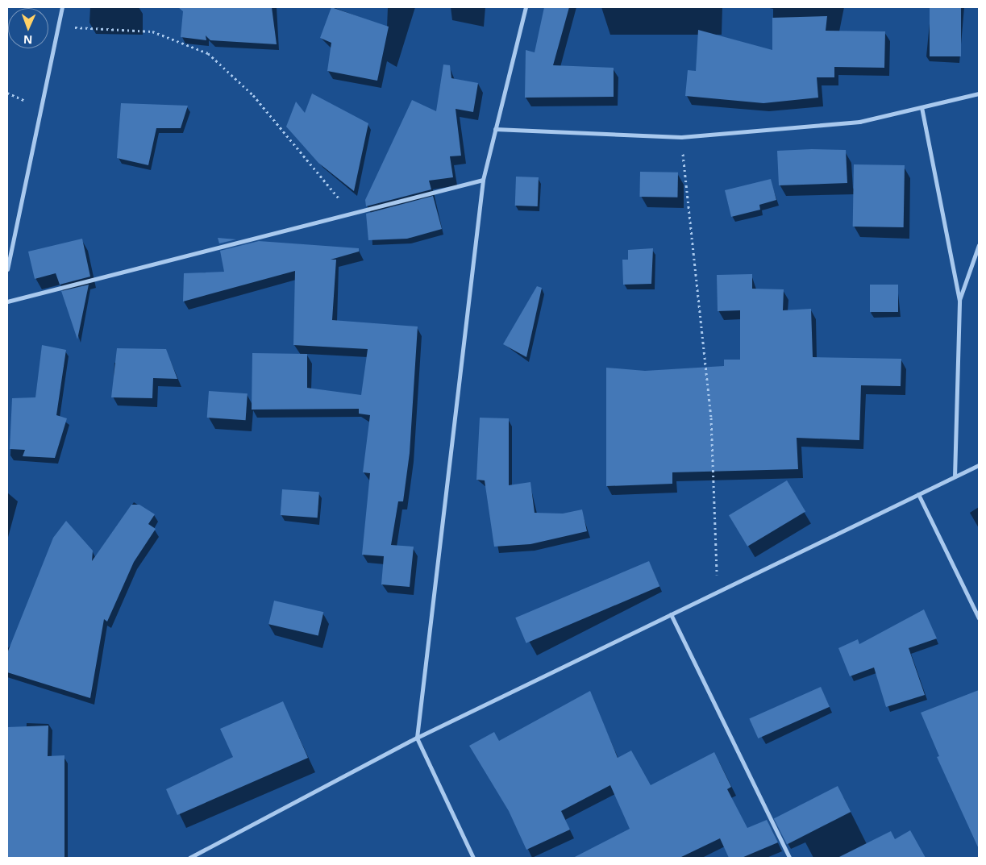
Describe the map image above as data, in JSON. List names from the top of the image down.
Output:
{
  "north": "bottom"
}
